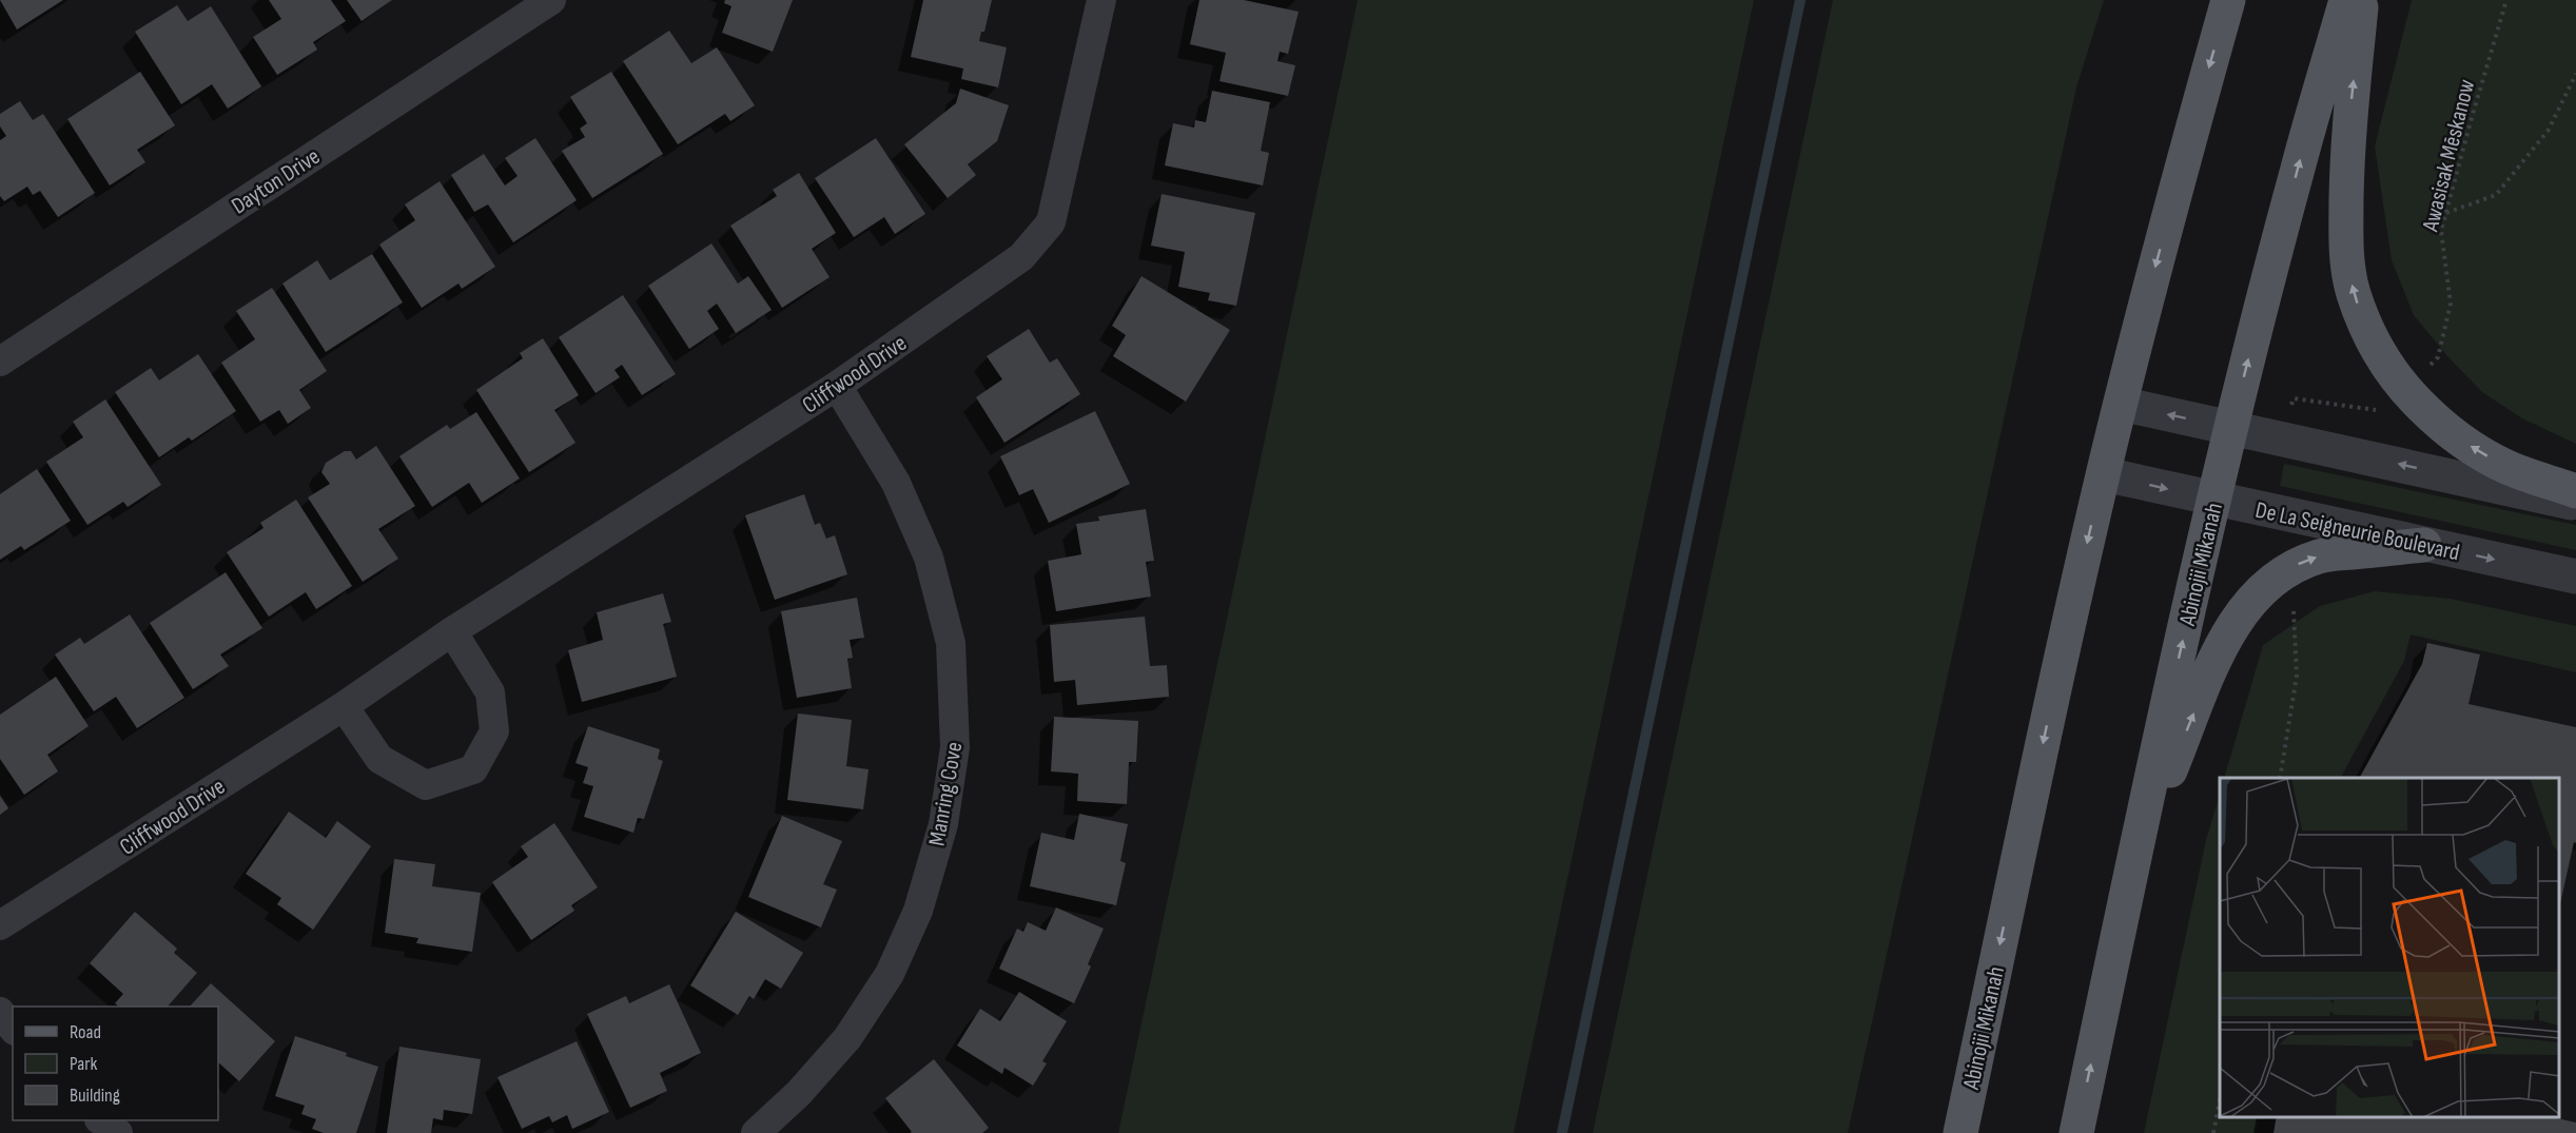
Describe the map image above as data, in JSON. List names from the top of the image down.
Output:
{
  "streets": {
    "main road": ["Abinojii Mikanah"],
    "street": [
      "Dayton Drive",
      "Cliffwood Drive",
      "De La Seigneurie Boulevard",
      "Manring Cove"
    ],
    "path": ["Awasisak Mēskanow"]
  },
  "crossings": [
    ["Cliffwood Drive", "Manring Cove"],
    ["De La Seigneurie Boulevard", "Abinojii Mikanah"]
  ],
  "legend": ["Road", "Park", "Building"]
}
